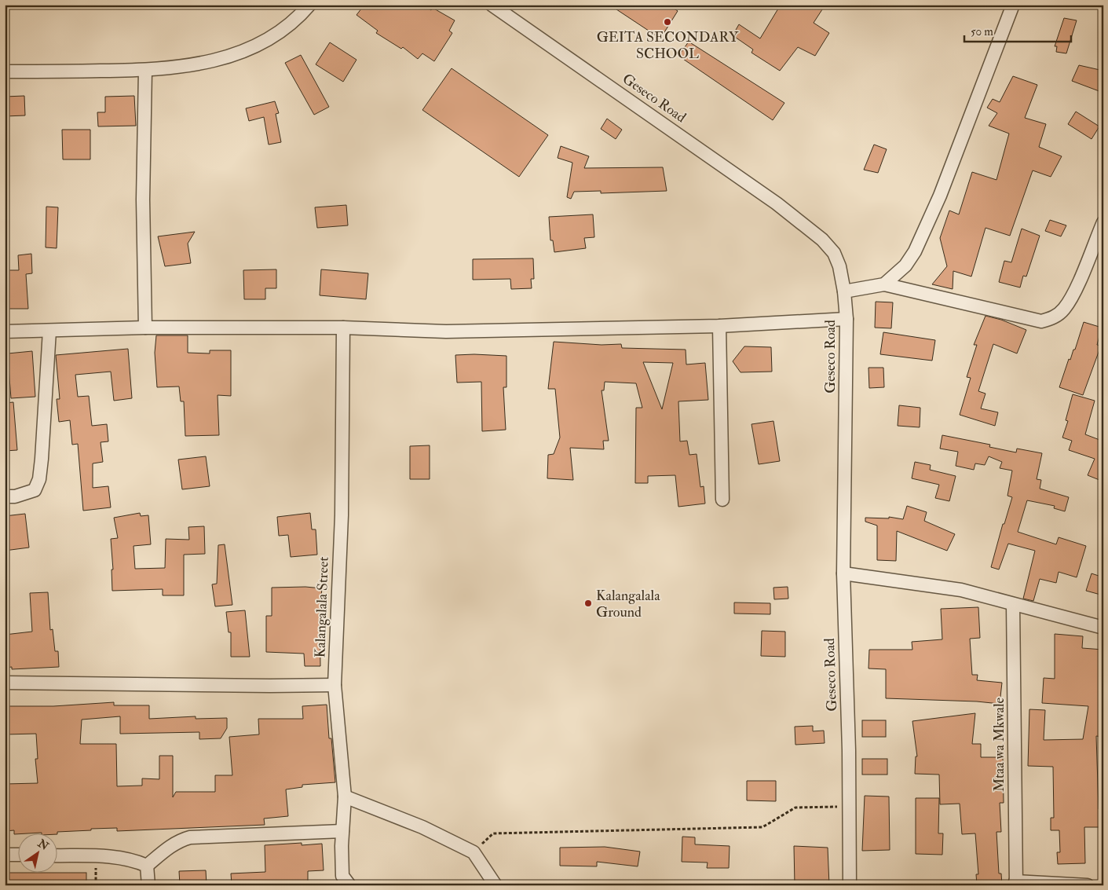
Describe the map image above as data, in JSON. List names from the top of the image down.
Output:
{
  "streets": {
    "street": ["Geseco Road", "Kalangalala Street", "Mtaa wa Mkwale"]
  },
  "places": ["GEITA SECONDARY SCHOOL", "Kalangalala Ground"],
  "scale_bar": "50 m",
  "north": "top right"
}
